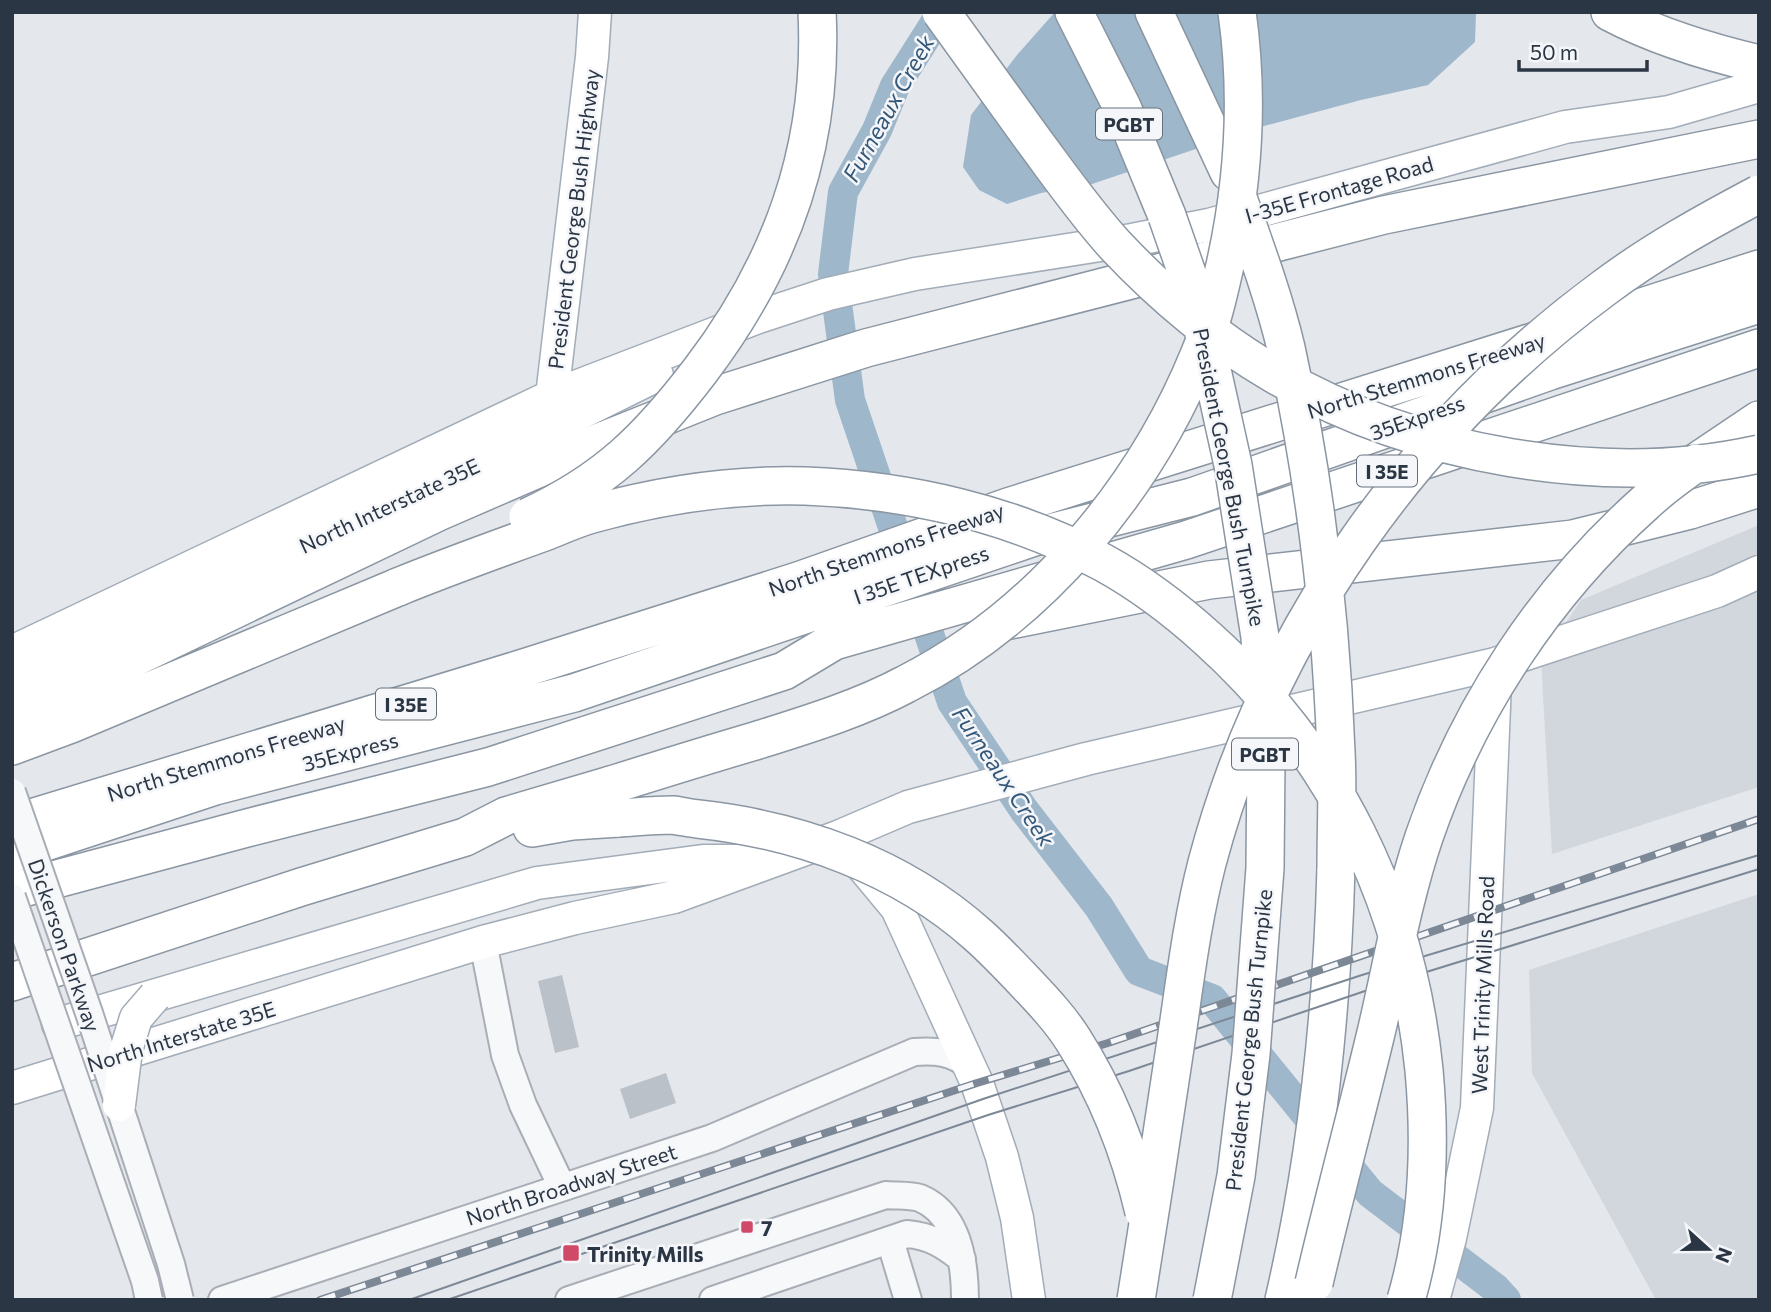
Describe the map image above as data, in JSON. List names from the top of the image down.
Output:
{
  "streets": {
    "highway": [
      "PGBT",
      "North Stemmons Freeway",
      "35Express",
      "I 35E",
      "President George Bush Turnpike",
      "I 35E TEXpress"
    ],
    "main road": [
      "I-35E Frontage Road",
      "President George Bush Highway",
      "North Interstate 35E",
      "West Trinity Mills Road"
    ],
    "street": ["Dickerson Parkway", "North Broadway Street"]
  },
  "crossings": [
    ["I-35E Frontage Road", "North Interstate 35E"],
    ["President George Bush Highway", "North Interstate 35E"],
    ["North Stemmons Freeway", "35Express"],
    ["North Stemmons Freeway", "I 35E TEXpress"],
    ["35Express", "I 35E TEXpress"],
    ["North Interstate 35E", "West Trinity Mills Road"]
  ],
  "water": ["Furneaux Creek"],
  "places": {
    "transit": ["7", "Trinity Mills"]
  },
  "scale_bar": "50 m",
  "north": "right"
}
